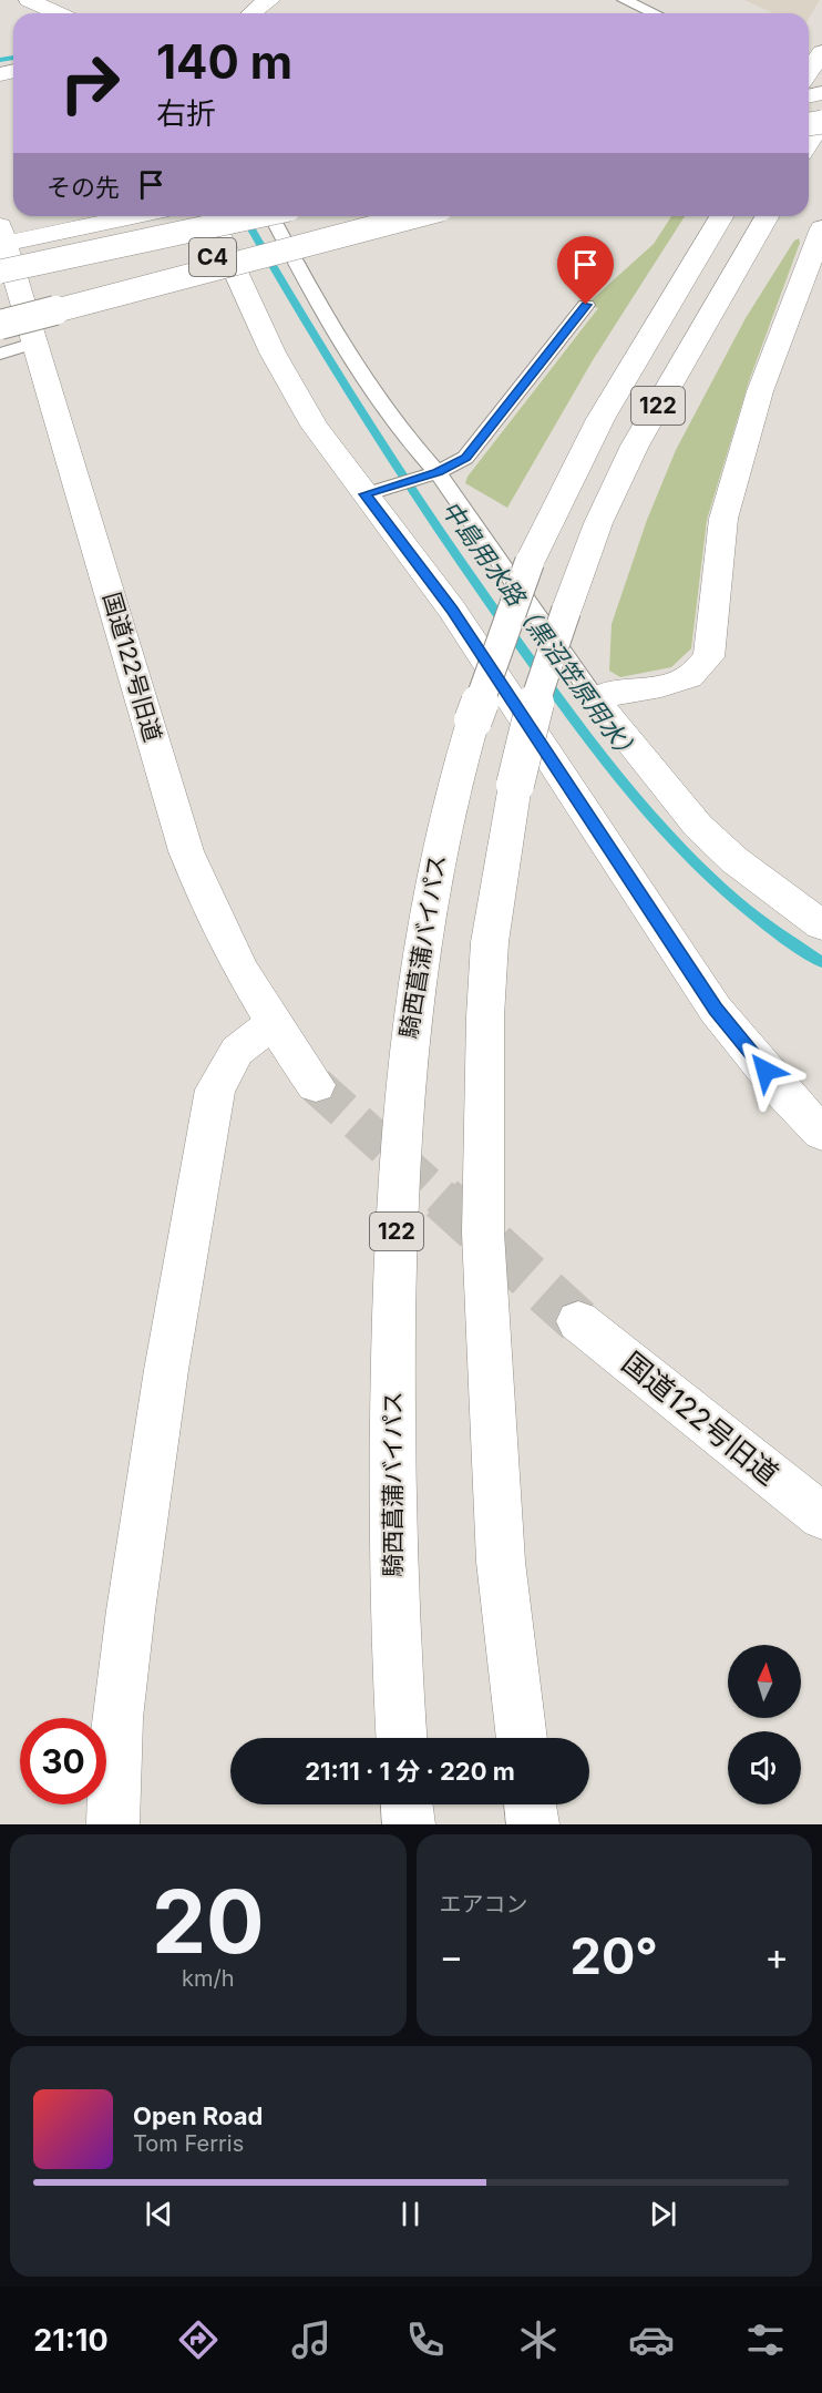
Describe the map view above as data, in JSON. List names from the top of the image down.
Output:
{
  "streets": {
    "main road": [
      "C4",
      "122",
      "国道122号旧道",
      "騎西菖蒲バイパス"
    ]
  },
  "crossings": [
    ["C4", "国道122号旧道"]
  ],
  "water": ["中島用水路（黒沼笠原用水）"],
  "north": "top",
  "page": {
    "turn": ["140 m", "右折"],
    "then": "その先",
    "limit": "30",
    "trip": "21:11 · 1 分 · 220 m",
    "tile": [
      ["20", "km/h"],
      "エアコン"
    ],
    "heat": ["−", "20°", "+"],
    "song": ["Open Road", "Tom Ferris"],
    "tabs": "21:10"
  }
}
